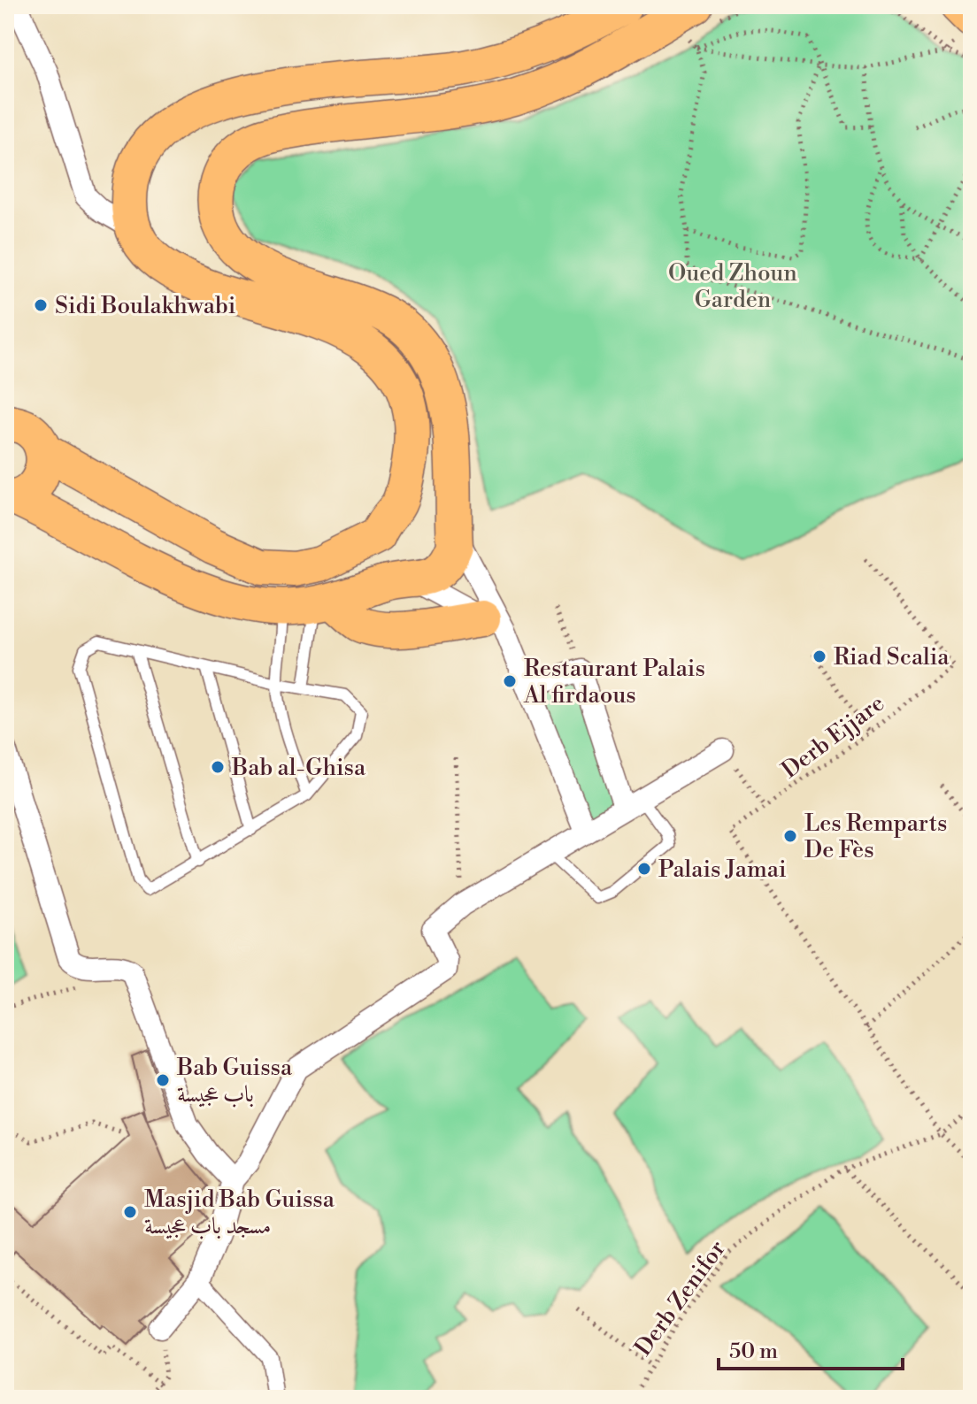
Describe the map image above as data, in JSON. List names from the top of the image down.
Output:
{
  "streets": {
    "path": ["Derb Ejjare", "Derb Zenifor"]
  },
  "parks": ["Oued Zhoun Garden"],
  "places": [
    "Sidi Boulakhwabi",
    "Riad Scalia",
    "Restaurant Palais Al firdaous",
    "Bab al-Ghisa",
    "Les Remparts De Fès",
    "Palais Jamai",
    "Bab Guissa باب عجيسة",
    "Masjid Bab Guissa مسجد باب عجيسة"
  ],
  "scale_bar": "50 m"
}
